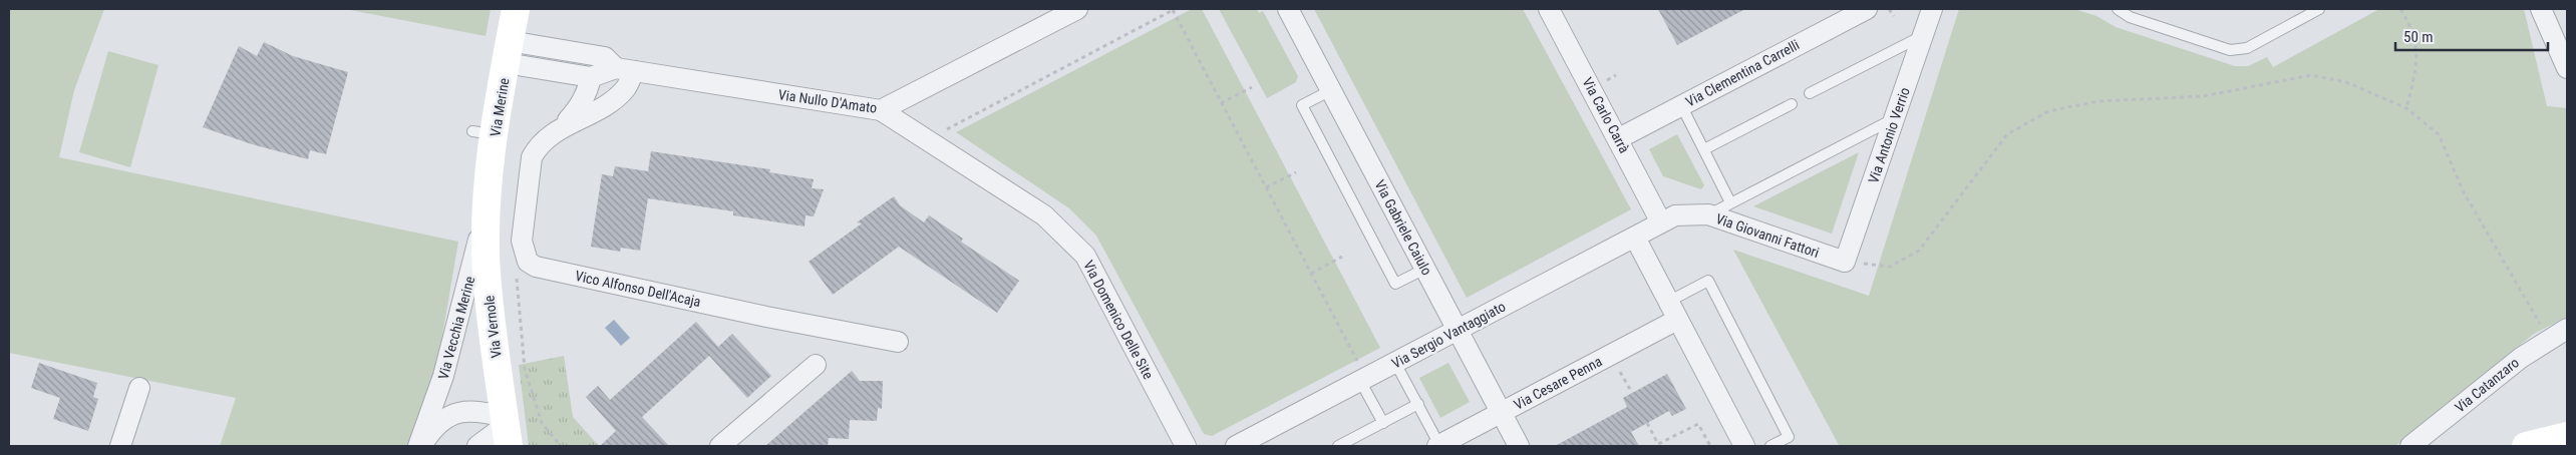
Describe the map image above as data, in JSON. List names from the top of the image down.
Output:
{
  "streets": {
    "main road": ["Via Merine", "Via Vernole"],
    "street": [
      "Via Clementina Carrelli",
      "Via Nullo D'Amato",
      "Via Carlo Carrà",
      "Via Antonio Verrio",
      "Via Gabriele Caiulo",
      "Via Giovanni Fattori",
      "Vico Alfonso Dell'Acaja",
      "Via Domenico Delle Site",
      "Via Vecchia Merine",
      "Via Sergio Vantaggiato",
      "Via Cesare Penna",
      "Via Catanzaro"
    ]
  },
  "crossings": [
    ["Via Clementina Carrelli", "Via Carlo Carrà"],
    ["Via Nullo D'Amato", "Via Merine"],
    ["Via Nullo D'Amato", "Vico Alfonso Dell'Acaja"],
    ["Via Nullo D'Amato", "Via Domenico Delle Site"],
    ["Via Merine", "Via Vernole"],
    ["Via Merine", "Via Vecchia Merine"],
    ["Via Carlo Carrà", "Via Giovanni Fattori"],
    ["Via Carlo Carrà", "Via Sergio Vantaggiato"],
    ["Via Antonio Verrio", "Via Giovanni Fattori"],
    ["Via Gabriele Caiulo", "Via Sergio Vantaggiato"],
    ["Via Gabriele Caiulo", "Via Cesare Penna"],
    ["Via Giovanni Fattori", "Via Sergio Vantaggiato"],
    ["Via Vernole", "Via Vecchia Merine"]
  ],
  "scale_bar": "50 m"
}
